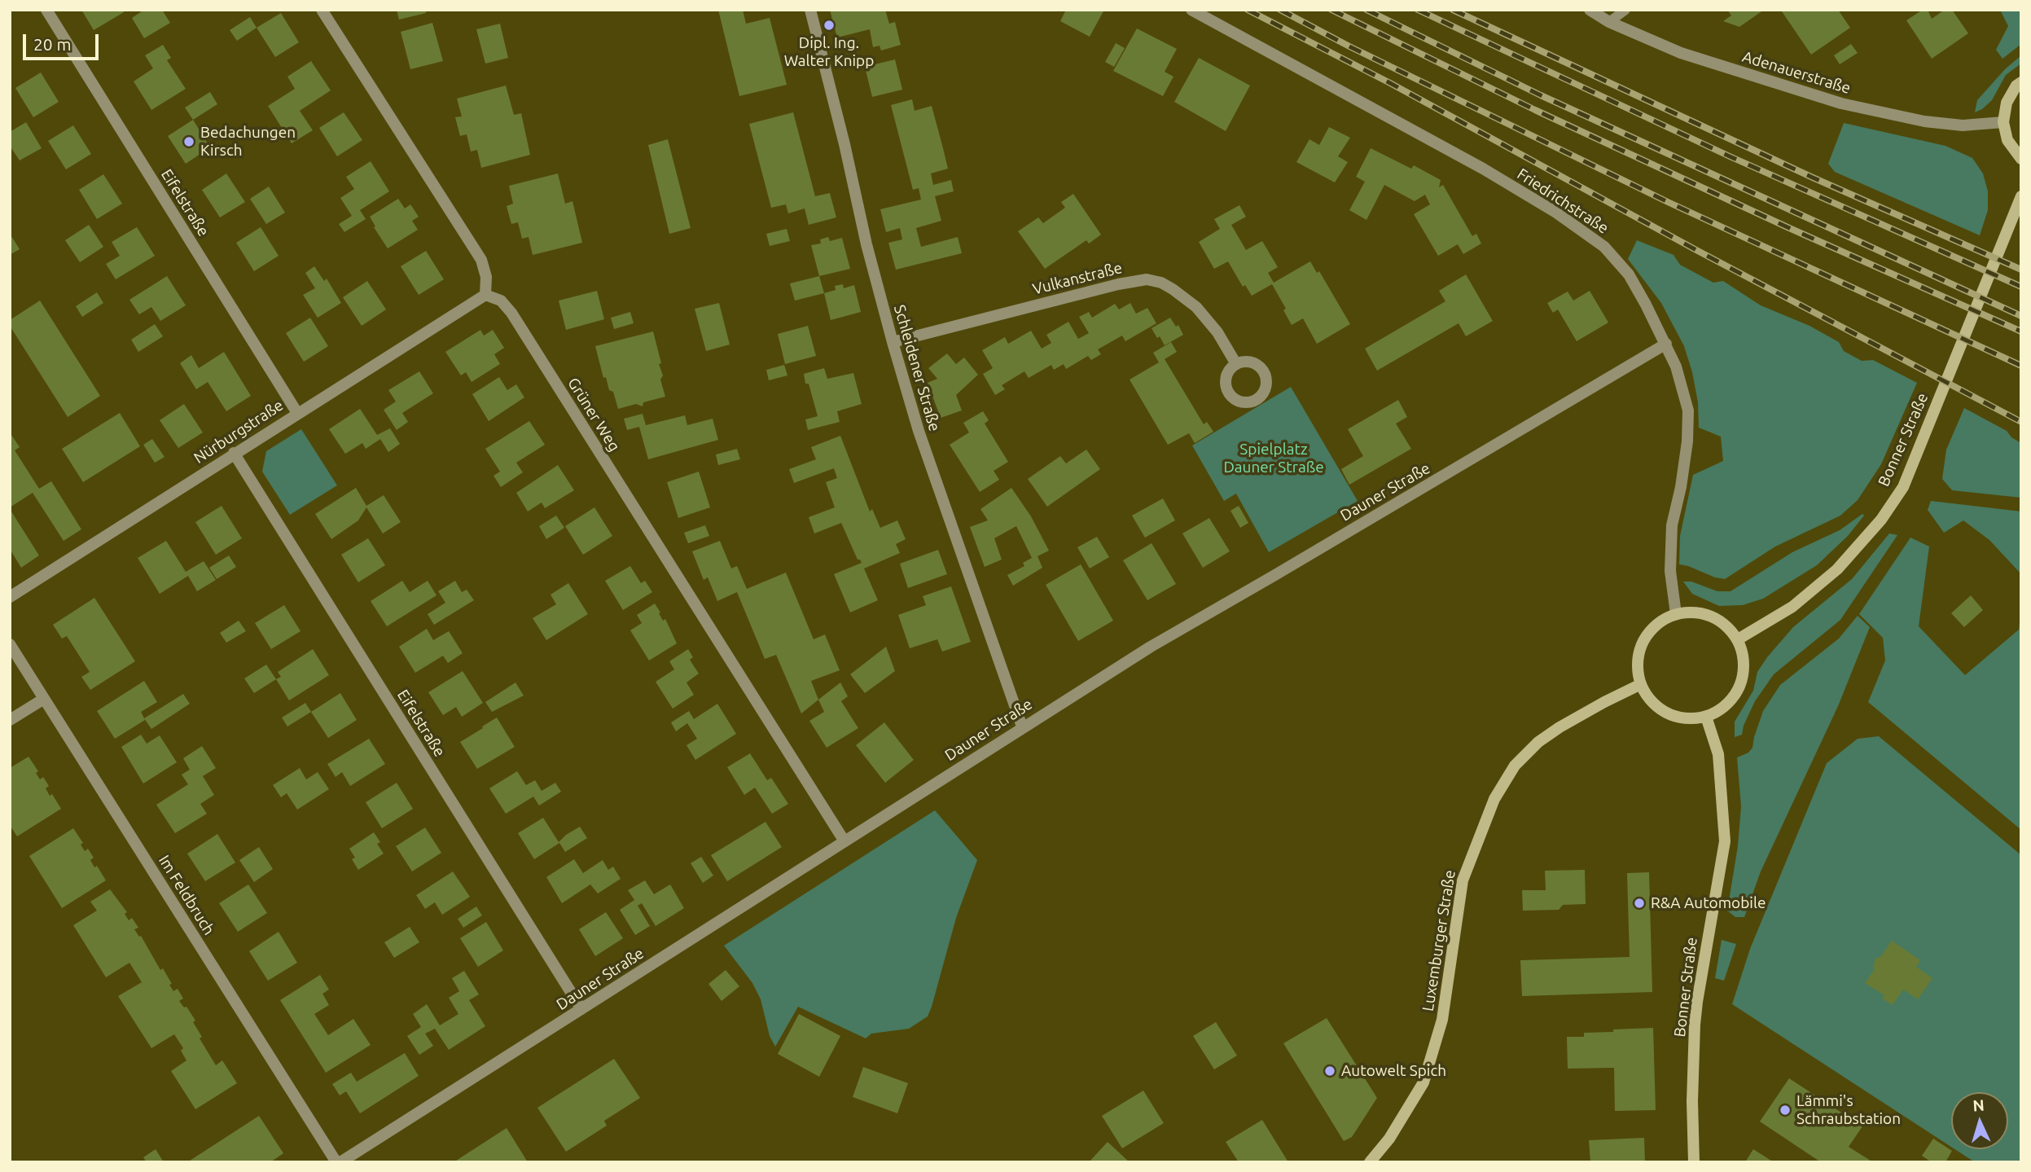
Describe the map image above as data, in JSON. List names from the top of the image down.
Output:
{
  "streets": {
    "main road": ["Bonner Straße", "Luxemburger Straße"],
    "street": [
      "Adenauerstraße",
      "Friedrichstraße",
      "Eifelstraße",
      "Vulkanstraße",
      "Schleidener Straße",
      "Grüner Weg",
      "Nürburgstraße",
      "Dauner Straße",
      "Im Feldbruch"
    ]
  },
  "crossings": [
    ["Friedrichstraße", "Bonner Straße"],
    ["Friedrichstraße", "Dauner Straße"],
    ["Friedrichstraße", "Luxemburger Straße"],
    ["Eifelstraße", "Nürburgstraße"],
    ["Eifelstraße", "Dauner Straße"],
    ["Vulkanstraße", "Schleidener Straße"],
    ["Schleidener Straße", "Dauner Straße"],
    ["Grüner Weg", "Nürburgstraße"],
    ["Grüner Weg", "Dauner Straße"],
    ["Bonner Straße", "Luxemburger Straße"],
    ["Dauner Straße", "Im Feldbruch"]
  ],
  "parks": ["Spielplatz Dauner Straße"],
  "places": [
    "Dipl. Ing. Walter Knipp",
    "Bedachungen Kirsch",
    "R&A Automobile",
    "Autowelt Spich",
    "Lämmi's Schraubstation"
  ],
  "scale_bar": "20 m",
  "north": "top"
}
